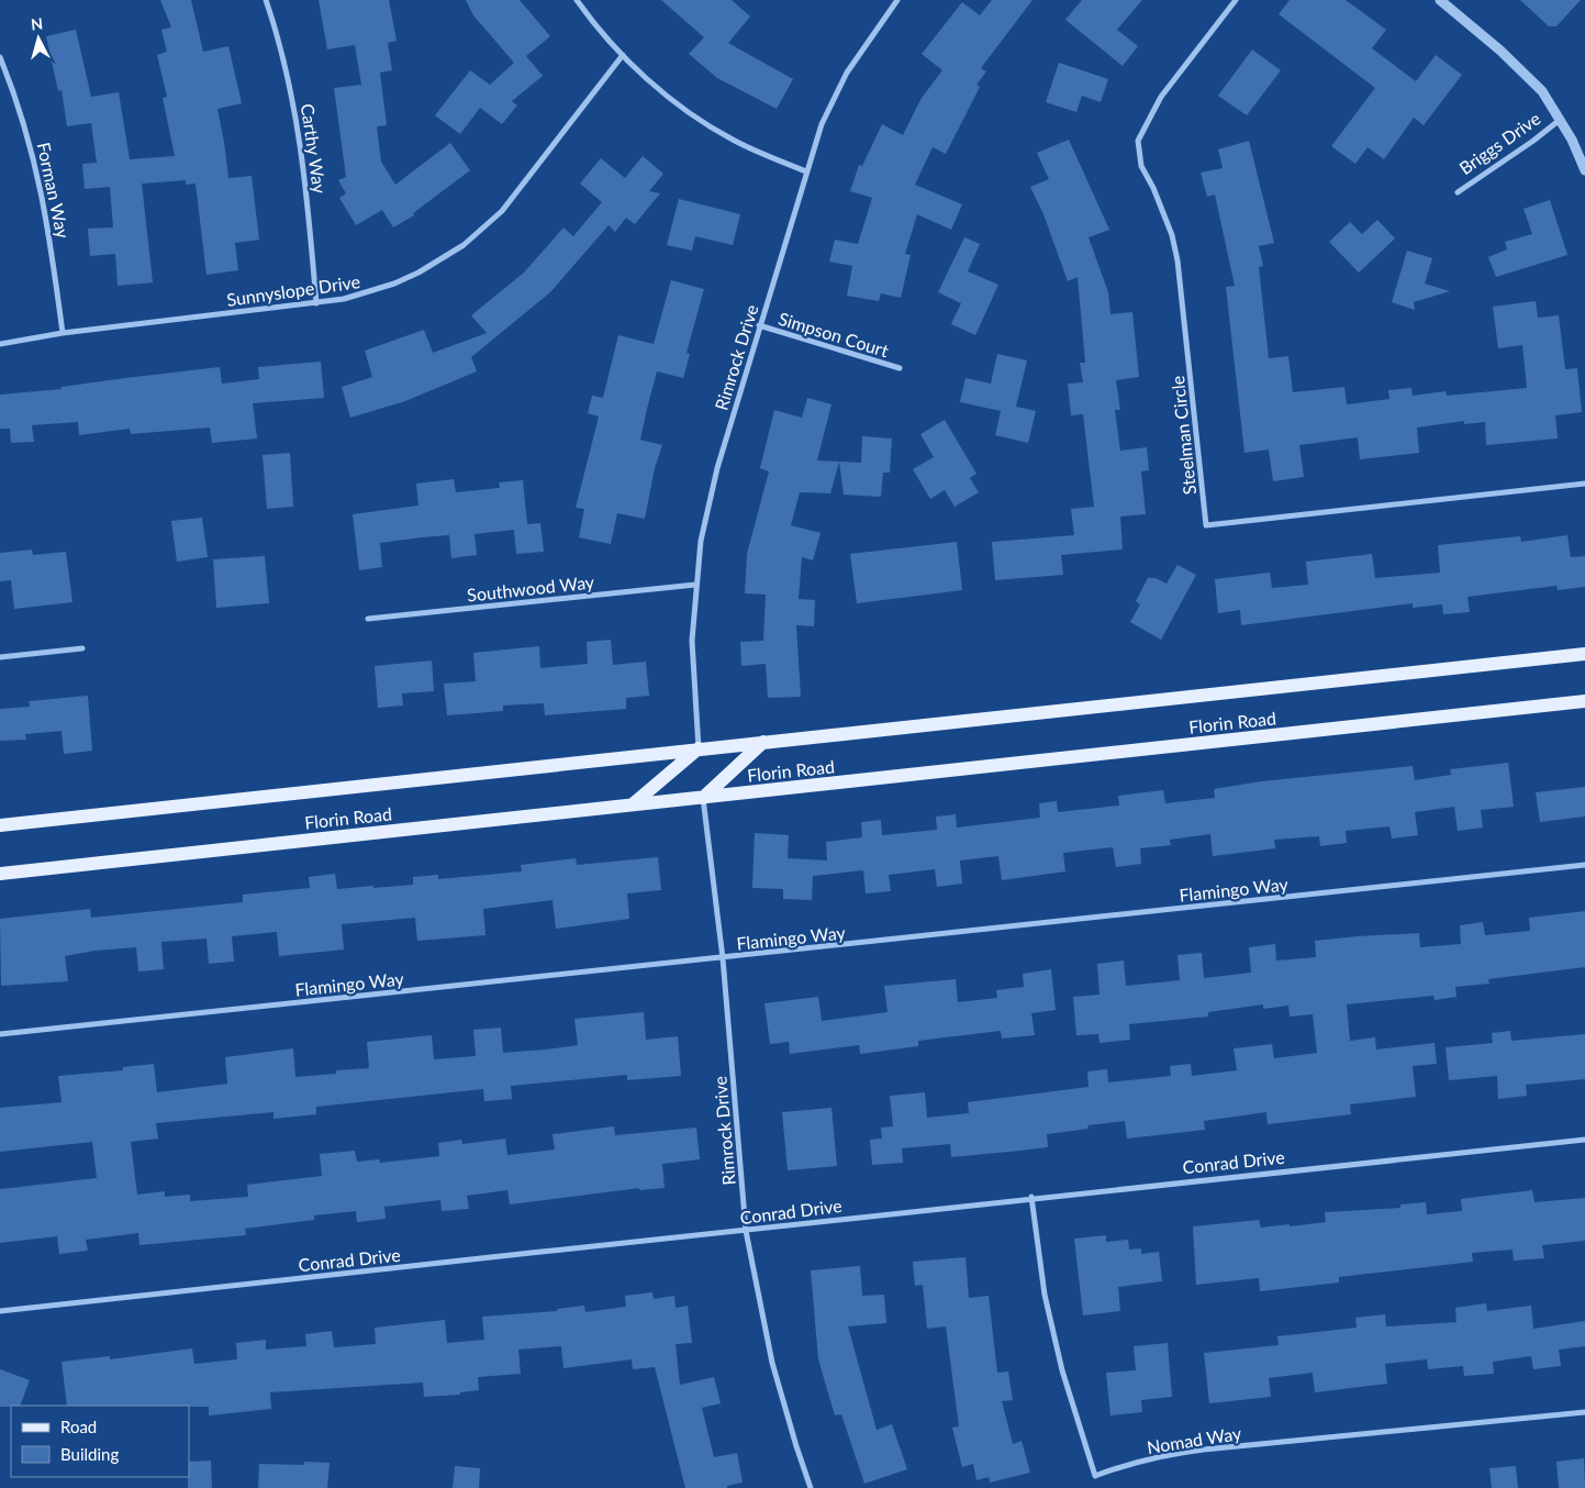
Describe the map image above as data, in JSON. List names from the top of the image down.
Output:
{
  "streets": {
    "main road": ["Florin Road"],
    "street": [
      "Briggs Drive",
      "Carthy Way",
      "Forman Way",
      "Sunnyslope Drive",
      "Simpson Court",
      "Rimrock Drive",
      "Steelman Circle",
      "Southwood Way",
      "Flamingo Way",
      "Conrad Drive",
      "Nomad Way"
    ]
  },
  "crossings": [
    ["Carthy Way", "Sunnyslope Drive"],
    ["Forman Way", "Sunnyslope Drive"],
    ["Simpson Court", "Rimrock Drive"],
    ["Rimrock Drive", "Southwood Way"],
    ["Rimrock Drive", "Florin Road"],
    ["Rimrock Drive", "Flamingo Way"],
    ["Rimrock Drive", "Conrad Drive"],
    ["Conrad Drive", "Nomad Way"]
  ],
  "legend": ["Road", "Building"],
  "north": "top"
}
